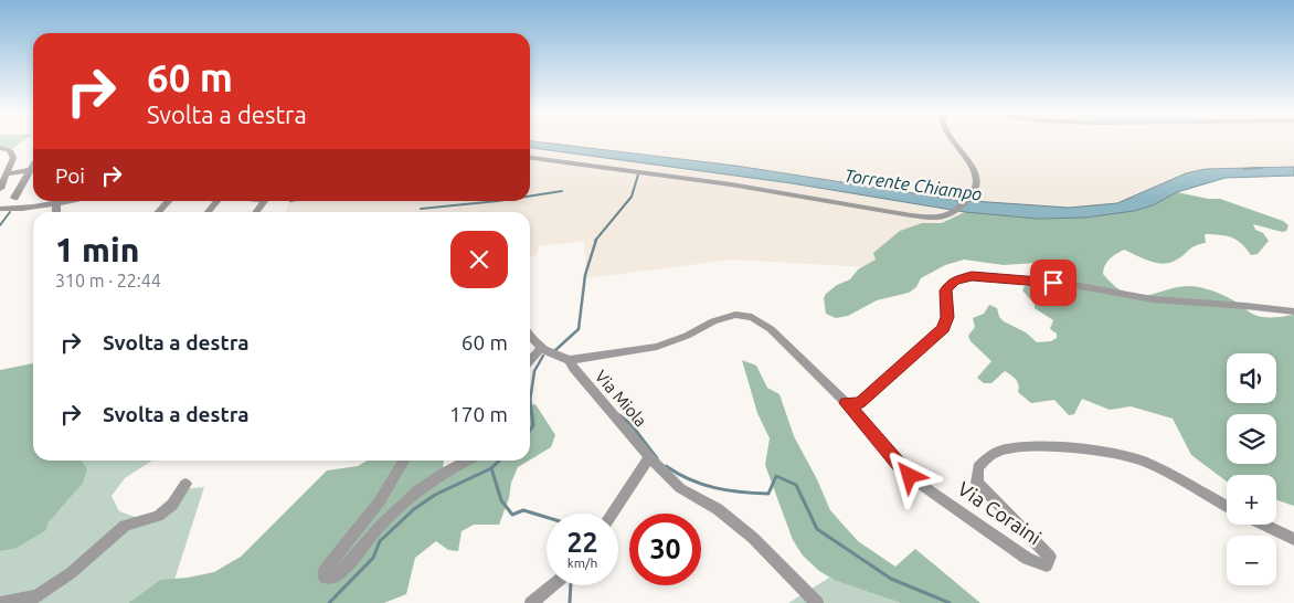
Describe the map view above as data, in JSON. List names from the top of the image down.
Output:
{
  "streets": {
    "street": ["Via Miola", "Via Coraini"]
  },
  "crossings": [
    ["Via Miola", "Via Coraini"]
  ],
  "water": ["Torrente Chiampo"],
  "page": {
    "turn": ["60 m", "Svolta a destra"],
    "then": "Poi",
    "heading": ["1 min", "310 m · 22:44"],
    "list": [
      {
        "name": "Svolta a destra",
        "value": "60 m"
      },
      {
        "name": "Svolta a destra",
        "value": "170 m"
      }
    ],
    "map_buttons": ["+", "−"],
    "speed": "22 km/h",
    "limit": "30"
  }
}
